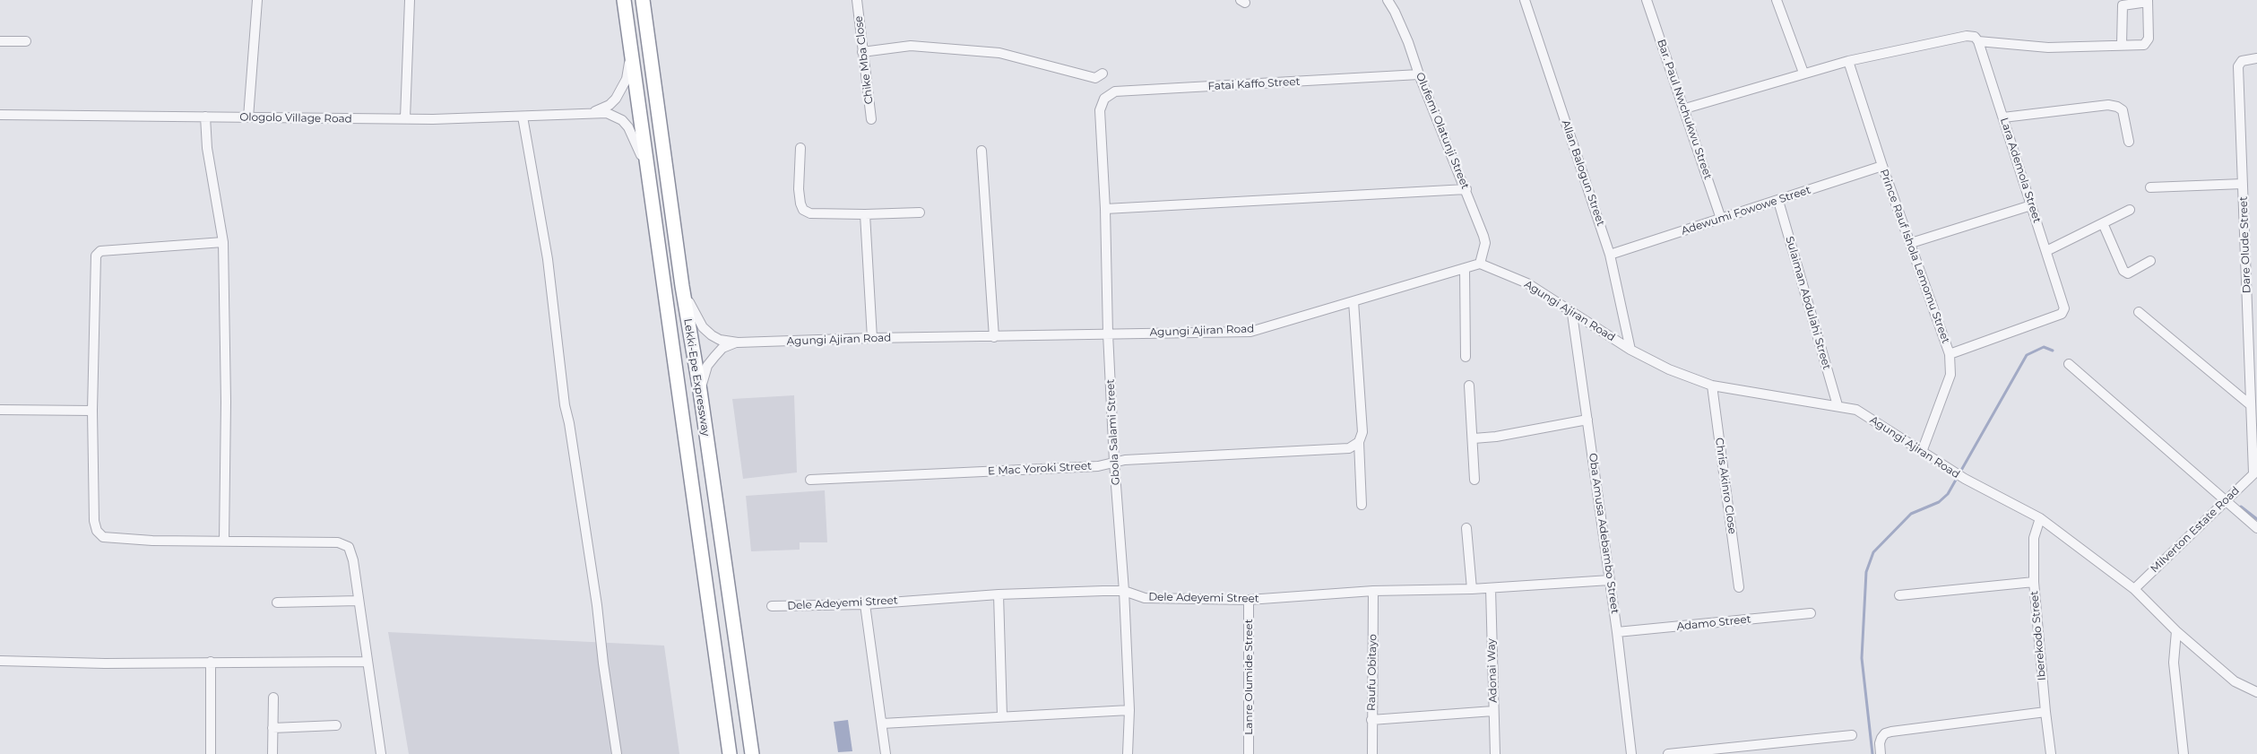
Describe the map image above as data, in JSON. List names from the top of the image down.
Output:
{
  "streets": {
    "highway": ["Lekki-Epe Expressway"],
    "street": [
      "Chike Mba Close",
      "Fatai Kaffo Street",
      "Bar. Paul Nwchukwu Street",
      "Ologolo Village Road",
      "Olufemi Olatunji Street",
      "Lara Ademola Street",
      "Allan Balogun Street",
      "Adewumi Fowowe Street",
      "Dare Olude Street",
      "Prince Rauf Ishola Lemomu Street",
      "Sulaiman Abdulahi Street",
      "Agungi Ajiran Road",
      "Gbola Salami Street",
      "E Mac Yoroki Street",
      "Chris Akinro Close",
      "Milverton Estate Road",
      "Oba Amusa Adebambo Street",
      "Dele Adeyemi Street",
      "Adamo Street",
      "Iberekodo Street",
      "Adonai Way",
      "Raufu Obitayo",
      "Lanre Olumide Street"
    ]
  },
  "crossings": [
    ["Fatai Kaffo Street", "Olufemi Olatunji Street"],
    ["Fatai Kaffo Street", "Gbola Salami Street"],
    ["Bar. Paul Nwchukwu Street", "Adewumi Fowowe Street"],
    ["Olufemi Olatunji Street", "Agungi Ajiran Road"],
    ["Lara Ademola Street", "Prince Rauf Ishola Lemomu Street"],
    ["Allan Balogun Street", "Adewumi Fowowe Street"],
    ["Allan Balogun Street", "Agungi Ajiran Road"],
    ["Adewumi Fowowe Street", "Prince Rauf Ishola Lemomu Street"],
    ["Adewumi Fowowe Street", "Sulaiman Abdulahi Street"],
    ["Dare Olude Street", "Milverton Estate Road"],
    ["Prince Rauf Ishola Lemomu Street", "Agungi Ajiran Road"],
    ["Sulaiman Abdulahi Street", "Agungi Ajiran Road"],
    ["Agungi Ajiran Road", "Gbola Salami Street"],
    ["Agungi Ajiran Road", "Chris Akinro Close"],
    ["Agungi Ajiran Road", "Milverton Estate Road"],
    ["Agungi Ajiran Road", "Oba Amusa Adebambo Street"],
    ["Agungi Ajiran Road", "Iberekodo Street"],
    ["Gbola Salami Street", "E Mac Yoroki Street"],
    ["Gbola Salami Street", "Dele Adeyemi Street"],
    ["Oba Amusa Adebambo Street", "Dele Adeyemi Street"],
    ["Oba Amusa Adebambo Street", "Adamo Street"],
    ["Dele Adeyemi Street", "Adonai Way"],
    ["Dele Adeyemi Street", "Raufu Obitayo"],
    ["Dele Adeyemi Street", "Lanre Olumide Street"]
  ]
}
